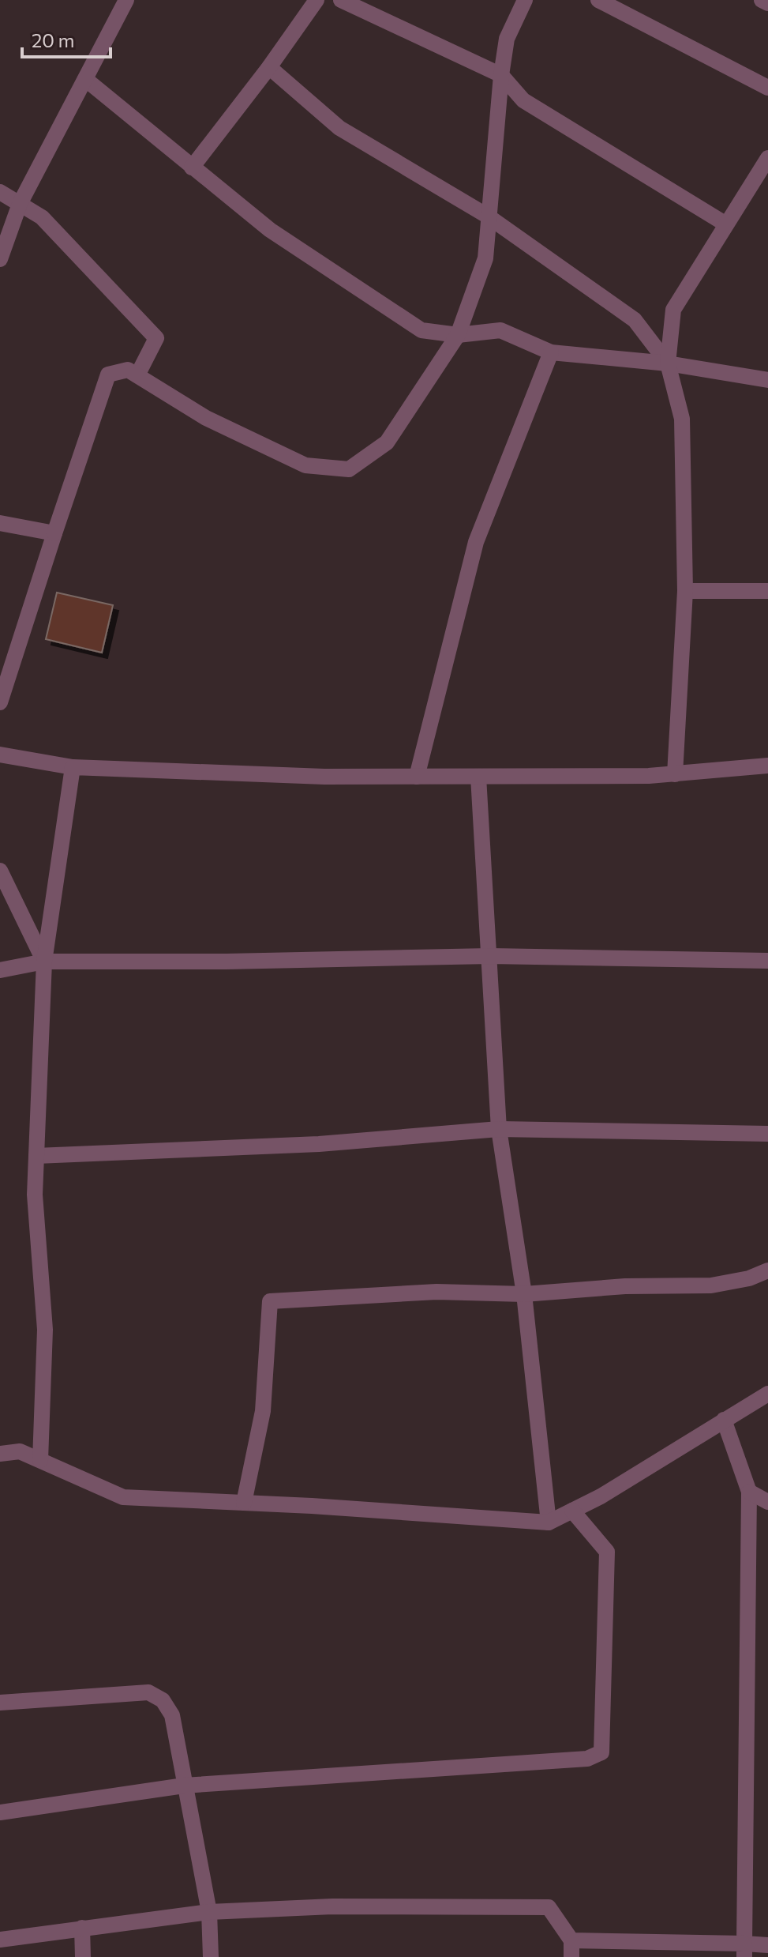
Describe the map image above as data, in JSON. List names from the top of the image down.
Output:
{
  "scale_bar": "20 m"
}
